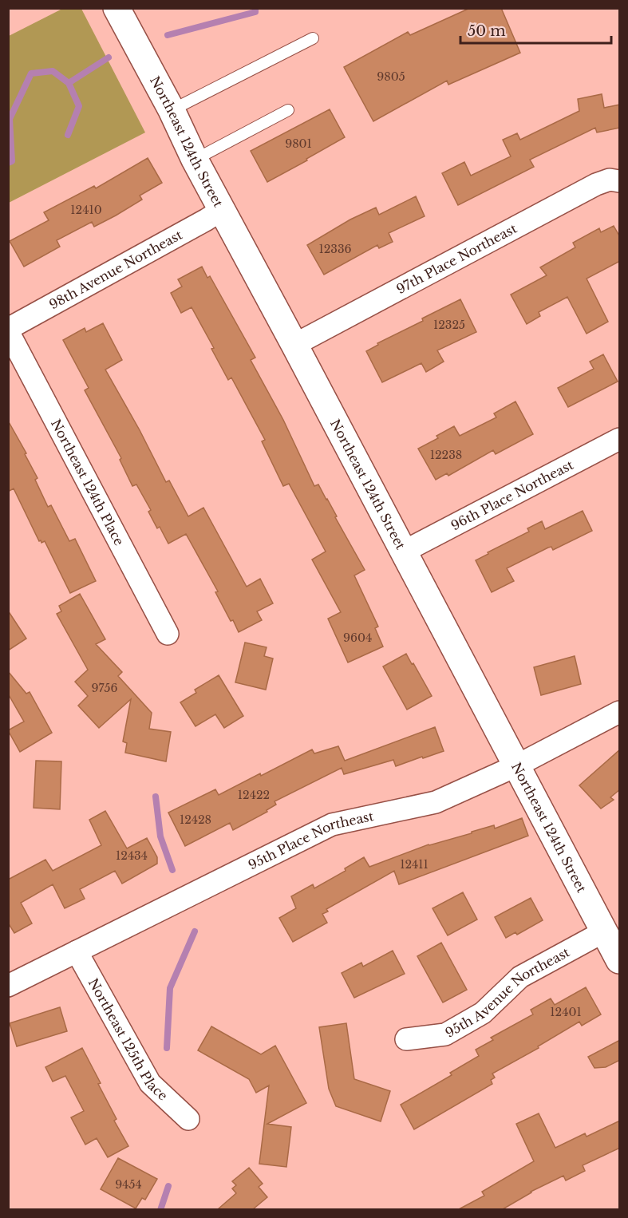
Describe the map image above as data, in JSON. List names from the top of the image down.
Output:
{
  "streets": {
    "street": [
      "Northeast 124th Street",
      "97th Place Northeast",
      "98th Avenue Northeast",
      "Northeast 124th Place",
      "96th Place Northeast",
      "95th Place Northeast",
      "95th Avenue Northeast",
      "Northeast 125th Place"
    ]
  },
  "crossings": [
    ["Northeast 124th Street", "97th Place Northeast"],
    ["Northeast 124th Street", "98th Avenue Northeast"],
    ["Northeast 124th Street", "96th Place Northeast"],
    ["Northeast 124th Street", "95th Place Northeast"],
    ["Northeast 124th Street", "95th Avenue Northeast"],
    ["98th Avenue Northeast", "Northeast 124th Place"],
    ["95th Place Northeast", "Northeast 125th Place"]
  ],
  "house_numbers": [
    "9805",
    "9801",
    "12410",
    "12336",
    "12325",
    "12238",
    "9604",
    "9756",
    "12422",
    "12428",
    "12434",
    "12411",
    "12401",
    "9454"
  ],
  "scale_bar": "50 m"
}
